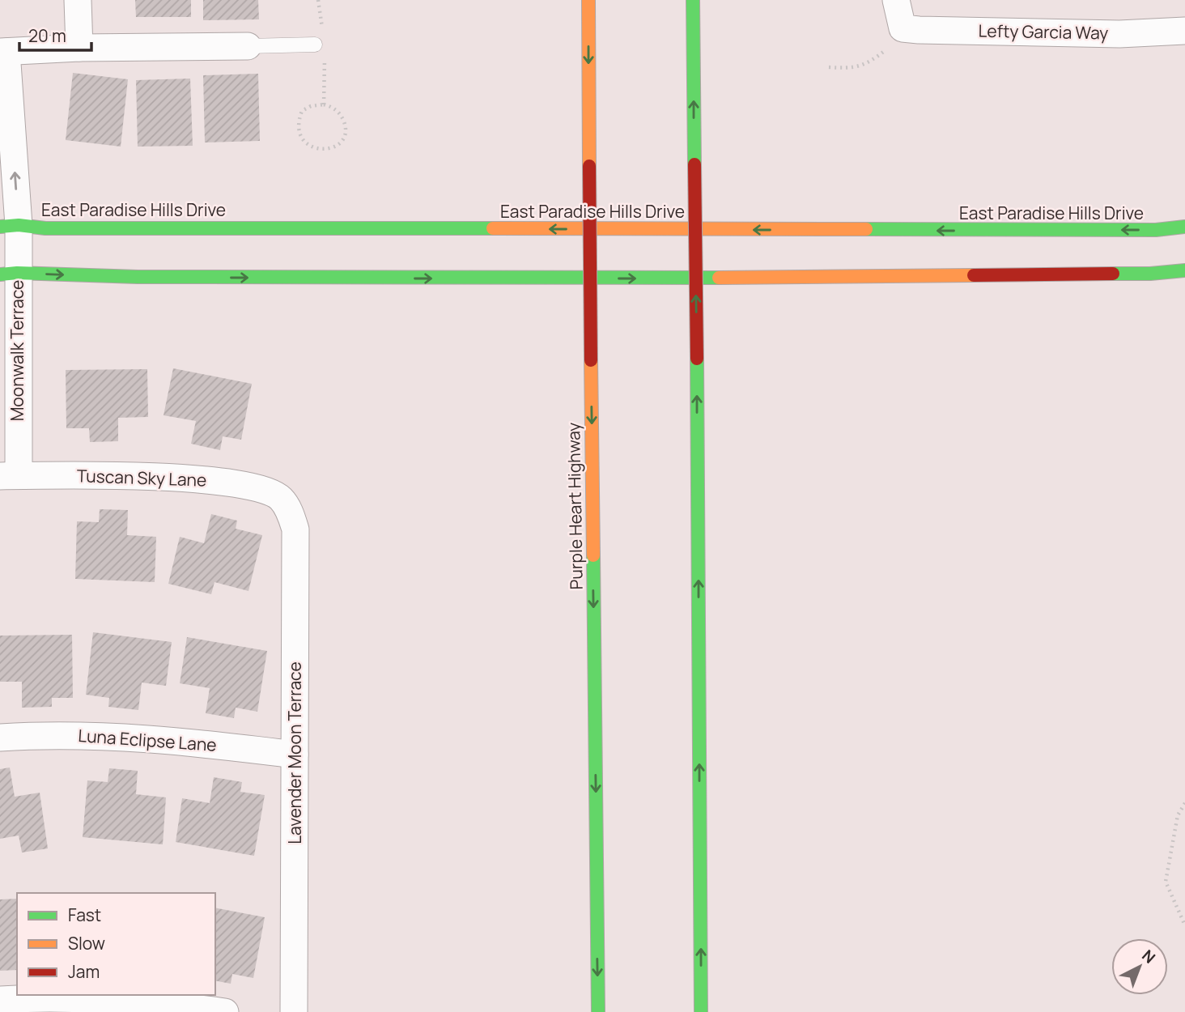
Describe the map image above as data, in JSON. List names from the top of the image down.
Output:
{
  "streets": {
    "main road": ["East Paradise Hills Drive", "Purple Heart Highway"],
    "street": [
      "Lefty Garcia Way",
      "Moonwalk Terrace",
      "Tuscan Sky Lane",
      "Luna Eclipse Lane",
      "Lavender Moon Terrace"
    ]
  },
  "crossings": [
    ["East Paradise Hills Drive", "Moonwalk Terrace"],
    ["Moonwalk Terrace", "Tuscan Sky Lane"],
    ["Tuscan Sky Lane", "Lavender Moon Terrace"],
    ["Luna Eclipse Lane", "Lavender Moon Terrace"]
  ],
  "legend": ["Fast", "Slow", "Jam"],
  "scale_bar": "20 m",
  "north": "top right"
}
